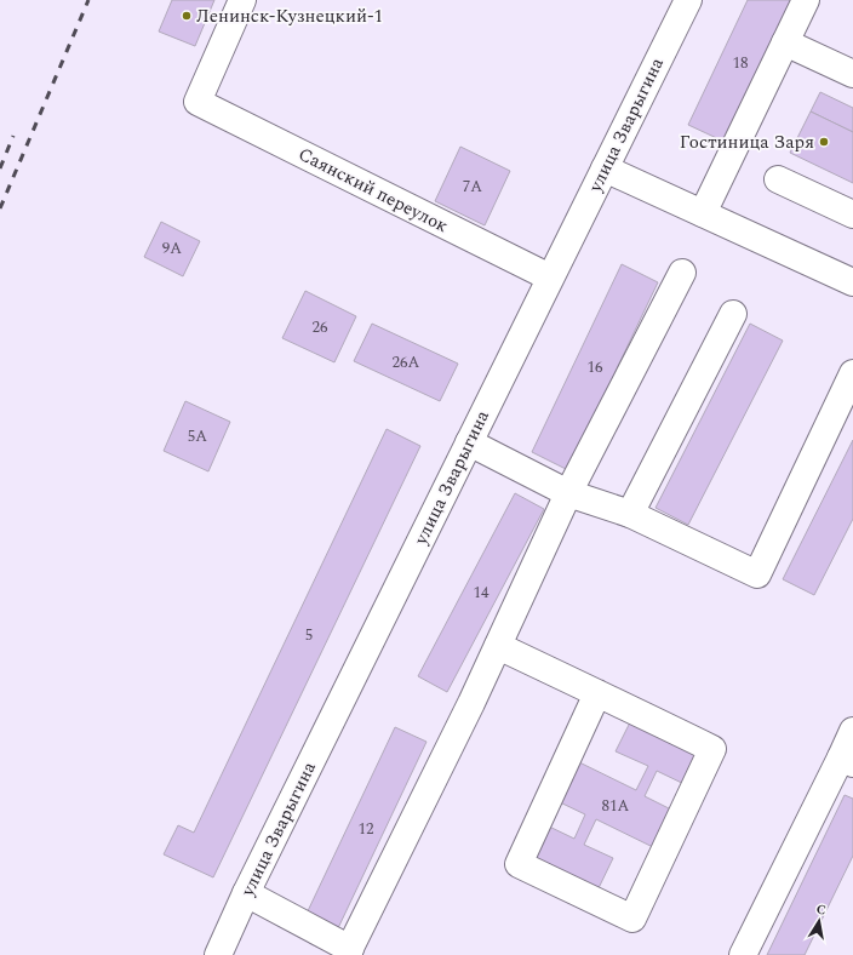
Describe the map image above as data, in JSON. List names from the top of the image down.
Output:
{
  "streets": {
    "street": ["улица Зварыгина", "Саянский переулок"]
  },
  "crossings": [
    ["улица Зварыгина", "Саянский переулок"]
  ],
  "places": ["Ленинск-Кузнецкий-1", "Гостиница Заря"],
  "house_numbers": [
    "18",
    "7А",
    "9А",
    "26",
    "26А",
    "16",
    "5А",
    "14",
    "5",
    "81А",
    "12"
  ],
  "north": "top"
}
